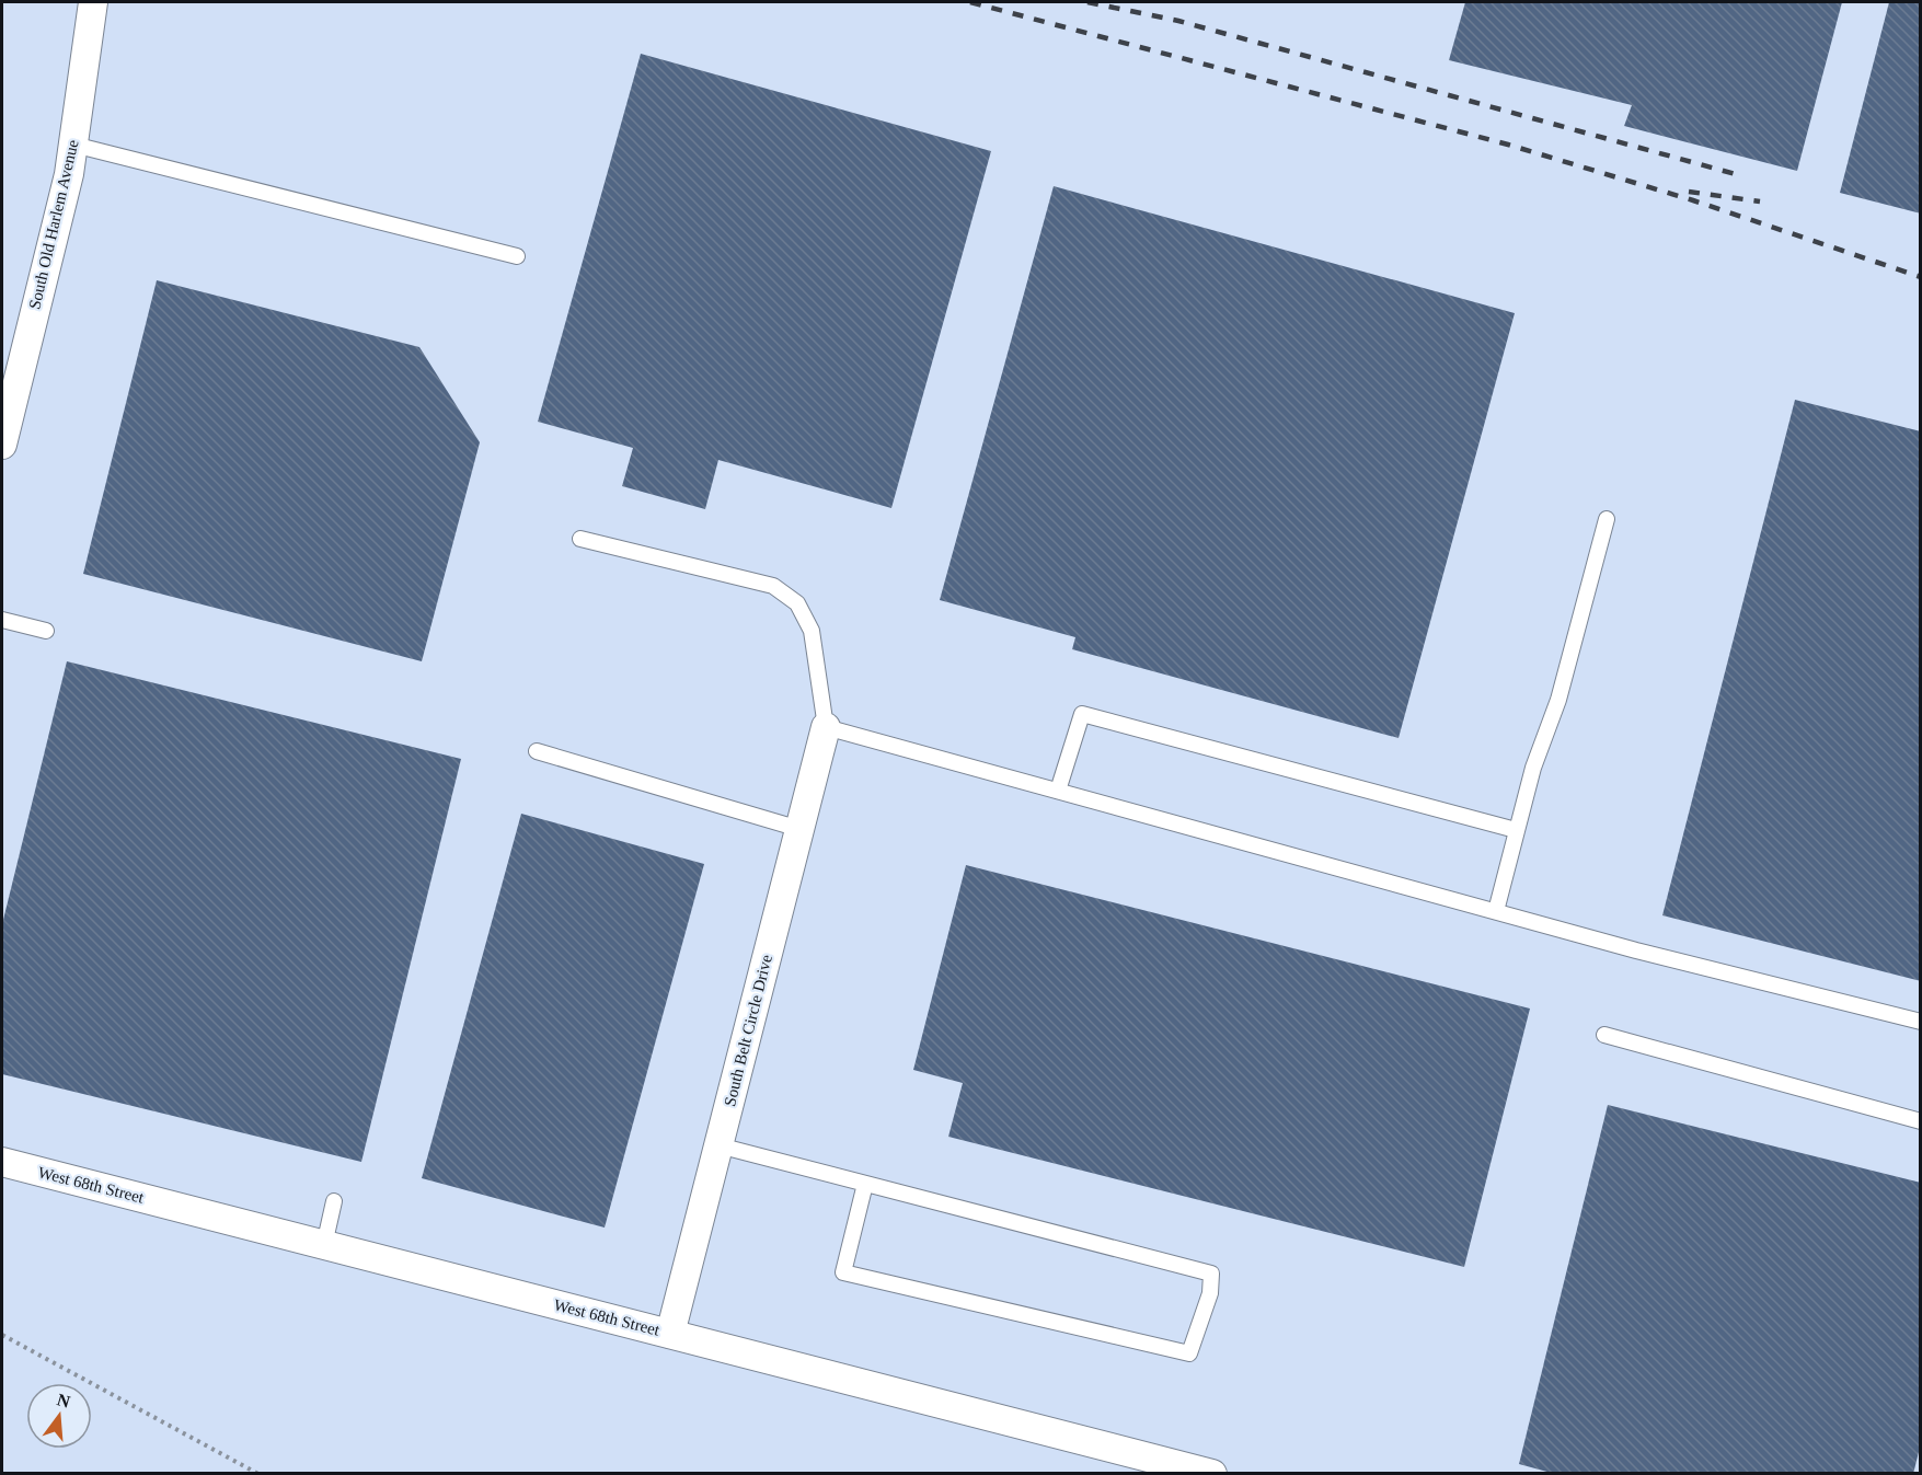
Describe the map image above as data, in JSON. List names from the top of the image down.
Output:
{
  "streets": {
    "street": ["South Old Harlem Avenue", "South Belt Circle Drive", "West 68th Street"]
  },
  "crossings": [
    ["South Belt Circle Drive", "West 68th Street"]
  ],
  "north": "top"
}
